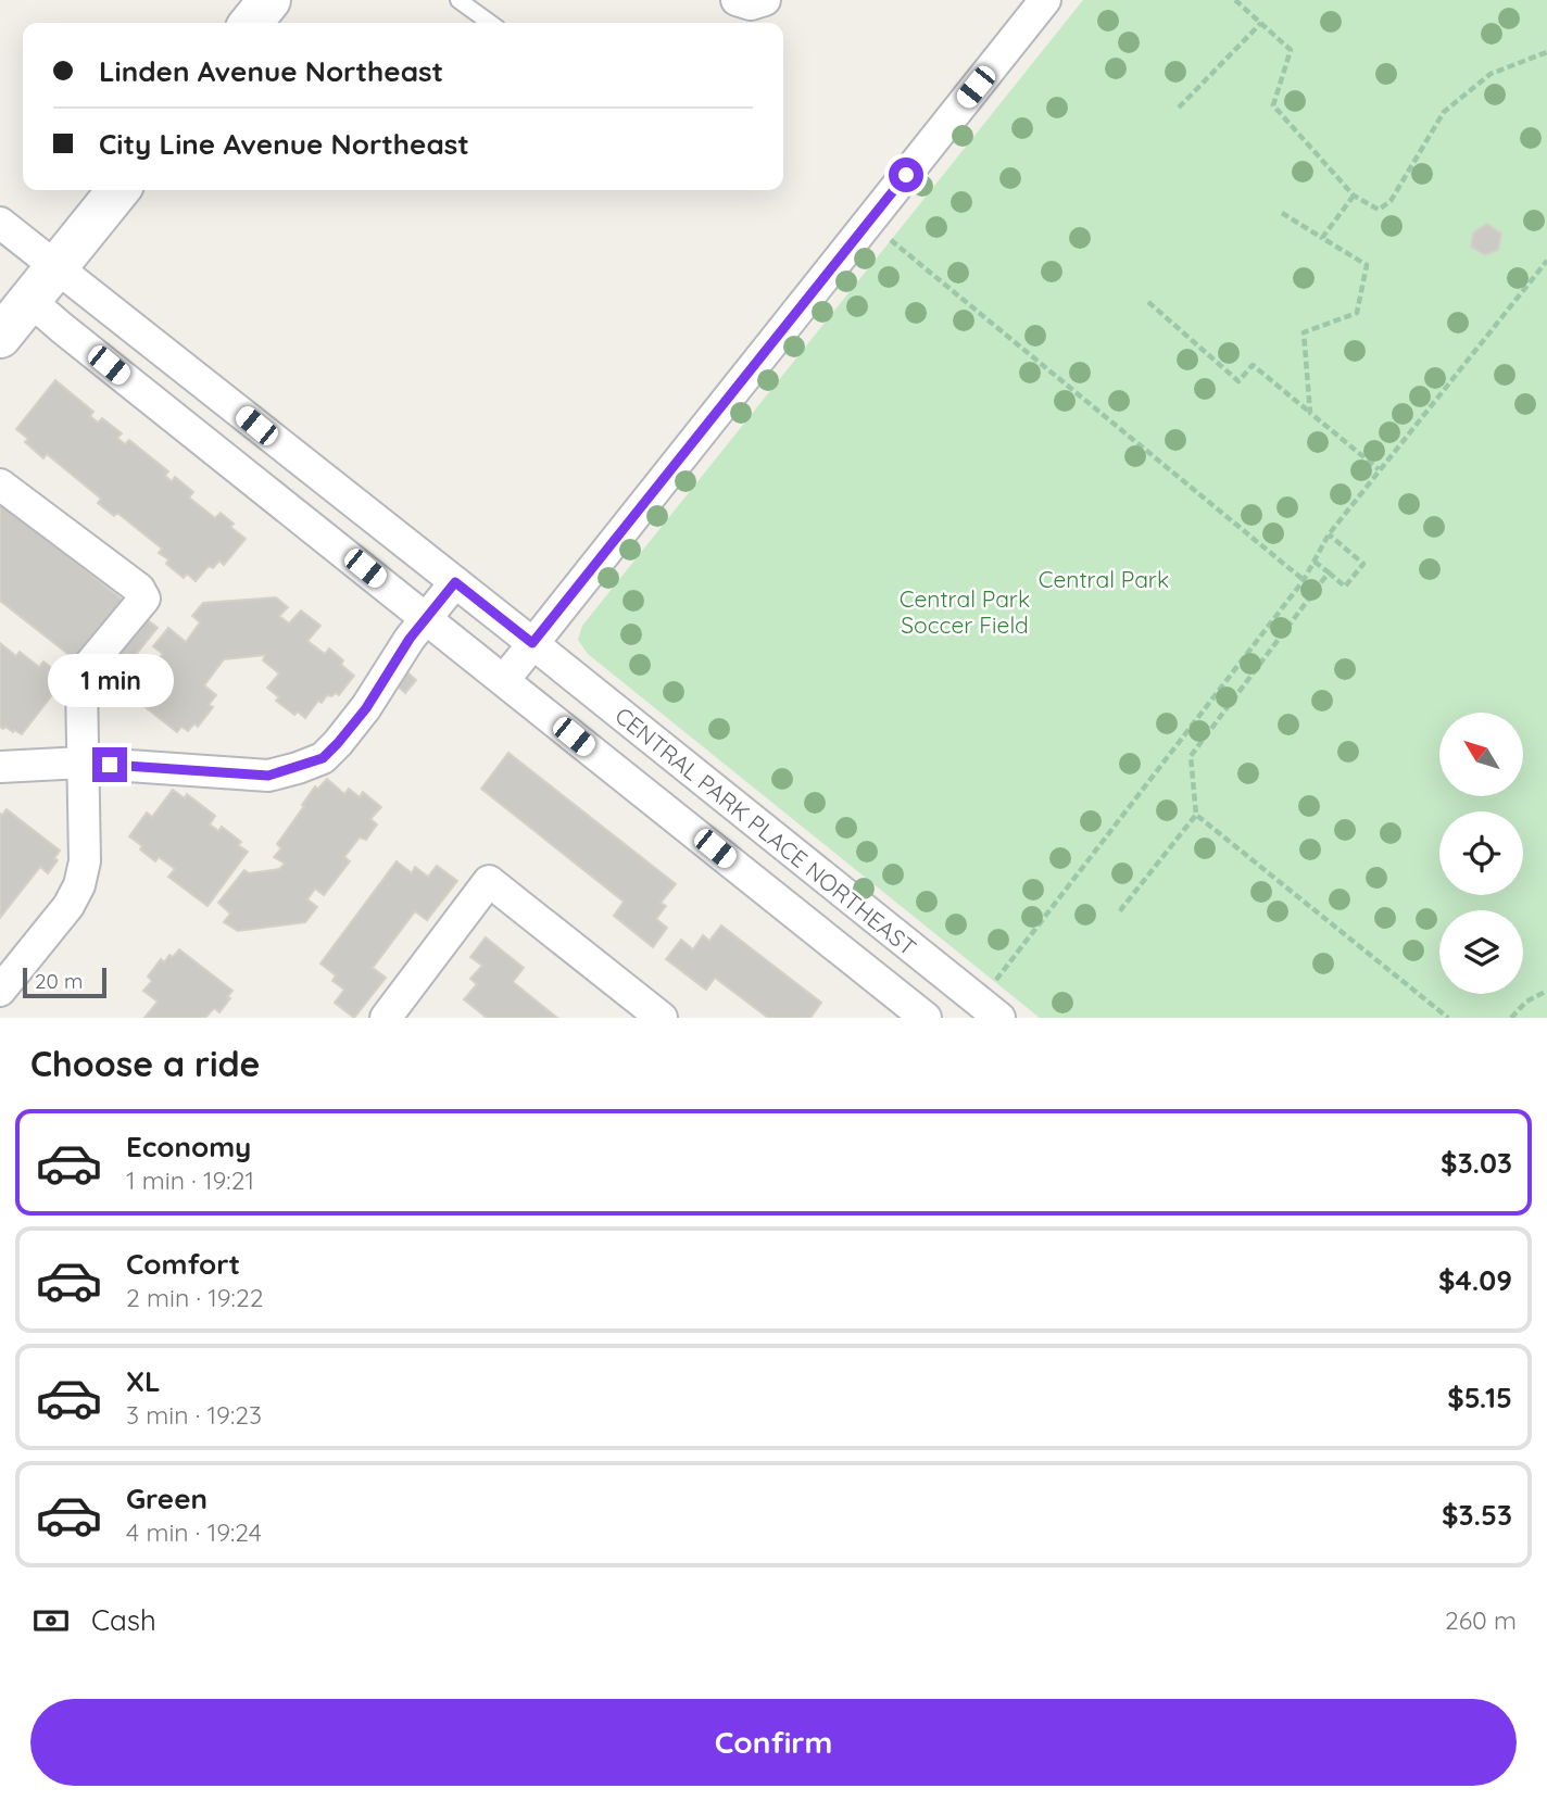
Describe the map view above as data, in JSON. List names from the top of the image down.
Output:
{
  "streets": {
    "street": ["CENTRAL PARK PLACE NORTHEAST"]
  },
  "parks": ["Central Park", "Central Park Soccer Field"],
  "scale_bar": "20 m",
  "north": "top left",
  "page": {
    "banner": ["Linden Avenue Northeast", "City Line Avenue Northeast"],
    "bubble": "1 min",
    "scale": "20 m",
    "heading": "Choose a ride",
    "list": [
      {
        "name": "Economy",
        "note": "1 min · 19:21",
        "value": "$3.03"
      },
      {
        "name": "Comfort",
        "note": "2 min · 19:22",
        "value": "$4.09"
      },
      {
        "name": "XL",
        "note": "3 min · 19:23",
        "value": "$5.15"
      },
      {
        "name": "Green",
        "note": "4 min · 19:24",
        "value": "$3.53"
      }
    ],
    "pay": ["Cash", "260 m"],
    "buttons": "Confirm"
  }
}
